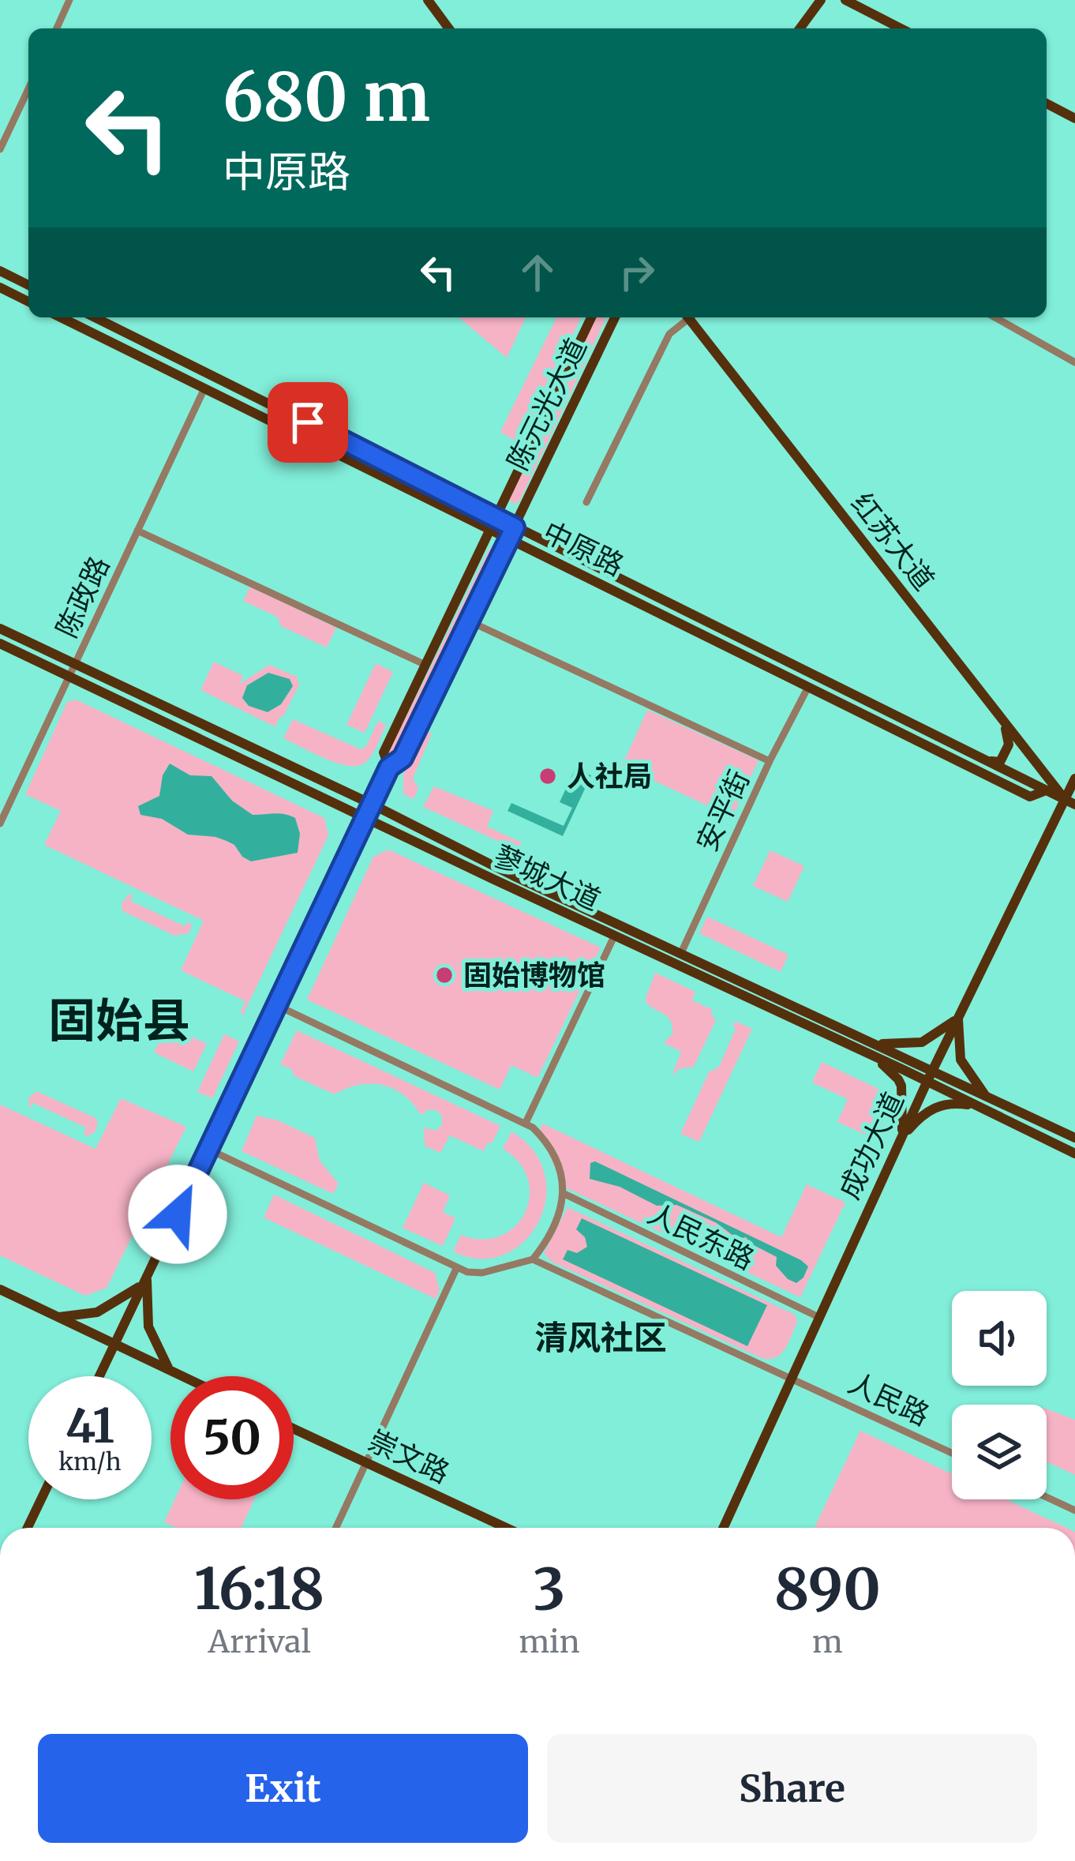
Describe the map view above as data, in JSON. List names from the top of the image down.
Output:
{
  "streets": {
    "main road": [
      "陈元光大道",
      "红苏大道",
      "中原路",
      "蓼城大道",
      "成功大道",
      "崇文路"
    ],
    "street": [
      "陈政路",
      "安平街",
      "人民东路",
      "人民路"
    ]
  },
  "crossings": [
    ["陈元光大道", "中原路"],
    ["陈元光大道", "蓼城大道"],
    ["红苏大道", "中原路"],
    ["红苏大道", "成功大道"],
    ["中原路", "陈政路"],
    ["中原路", "安平街"],
    ["中原路", "成功大道"],
    ["陈政路", "蓼城大道"],
    ["安平街", "蓼城大道"],
    ["蓼城大道", "成功大道"],
    ["成功大道", "人民东路"],
    ["成功大道", "人民路"]
  ],
  "districts": ["固始县", "清风社区"],
  "places": ["人社局", "固始博物馆"],
  "page": {
    "turn": ["680 m", "中原路"],
    "speed": "41 km/h",
    "limit": "50",
    "eta": [
      "16:18",
      "Arrival",
      "3",
      "min",
      "890",
      "m"
    ],
    "buttons": ["Exit", "Share"]
  }
}
